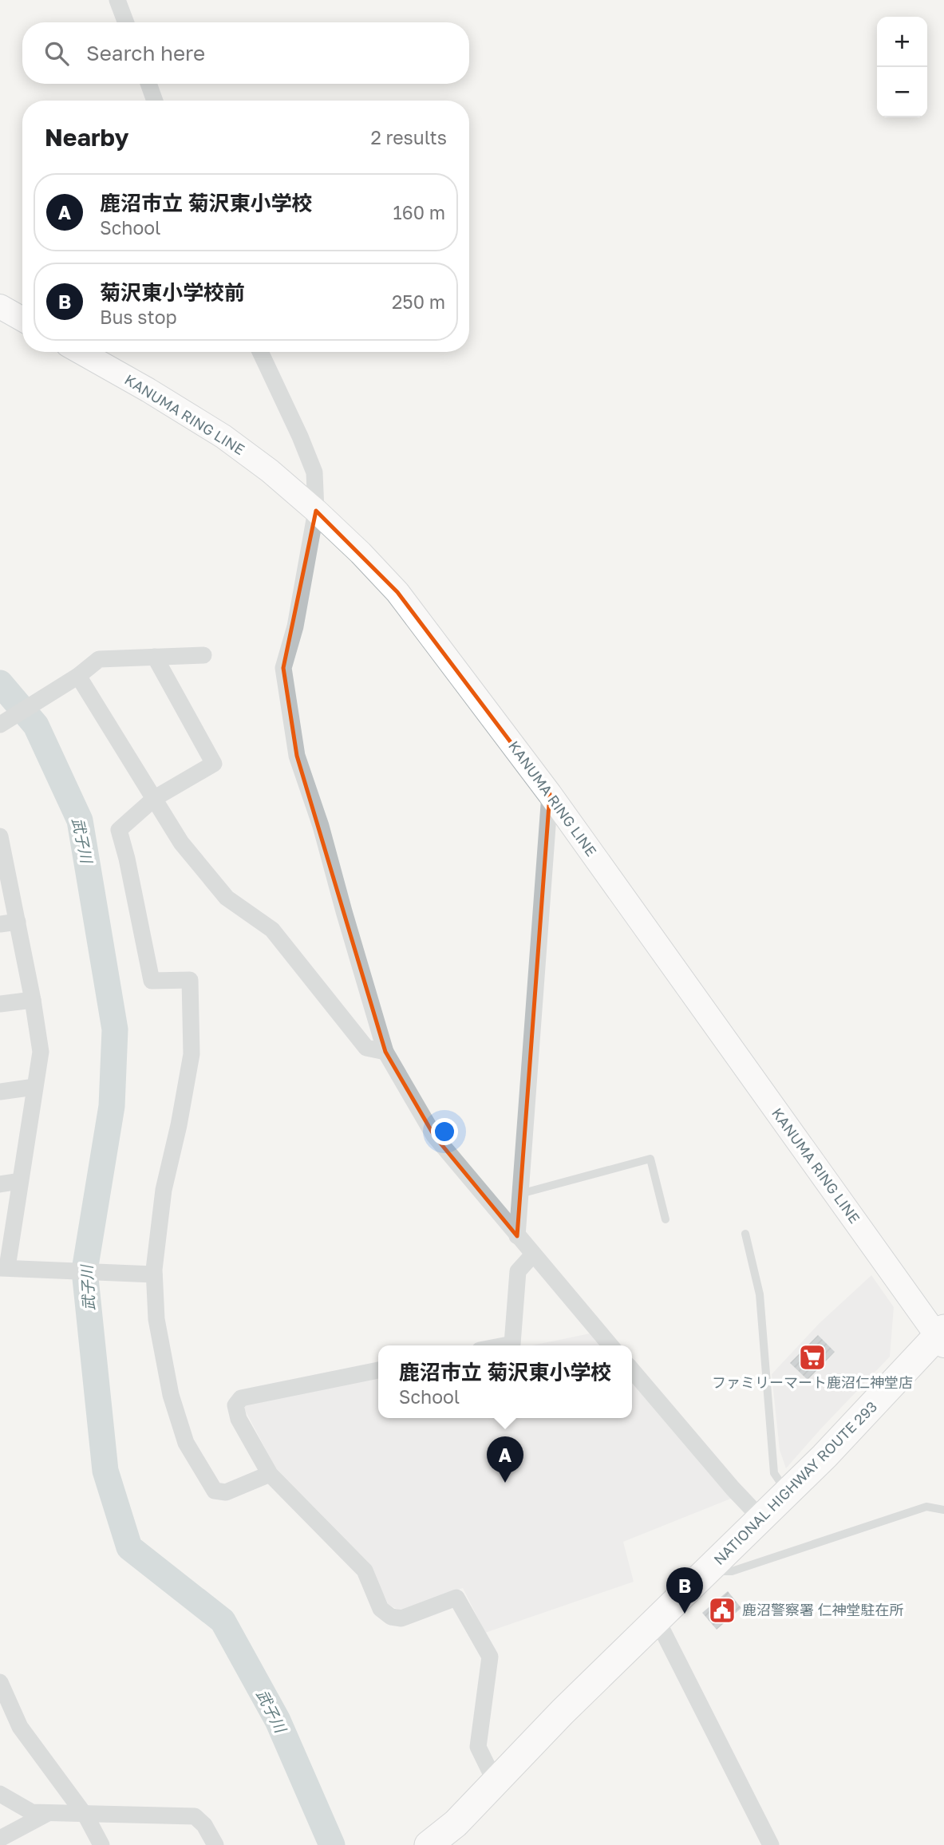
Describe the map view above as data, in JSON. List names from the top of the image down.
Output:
{
  "streets": {
    "highway": ["NATIONAL HIGHWAY ROUTE 293"],
    "main road": ["KANUMA RING LINE"]
  },
  "crossings": [
    ["KANUMA RING LINE", "NATIONAL HIGHWAY ROUTE 293"]
  ],
  "water": ["武子川"],
  "places": {
    "supermarket": ["ファミリーマート鹿沼仁神堂店"],
    "public building": ["鹿沼警察署 仁神堂駐在所"]
  },
  "page": {
    "map_buttons": ["+", "−"],
    "search": "Search here",
    "heading": ["Nearby", "2 results"],
    "list": [
      {
        "mark": "A",
        "name": "鹿沼市立 菊沢東小学校",
        "note": "School",
        "value": "160 m"
      },
      {
        "mark": "B",
        "name": "菊沢東小学校前",
        "note": "Bus stop",
        "value": "250 m"
      }
    ],
    "popup": ["鹿沼市立 菊沢東小学校", "School"],
    "pins": ["A", "B"]
  }
}
